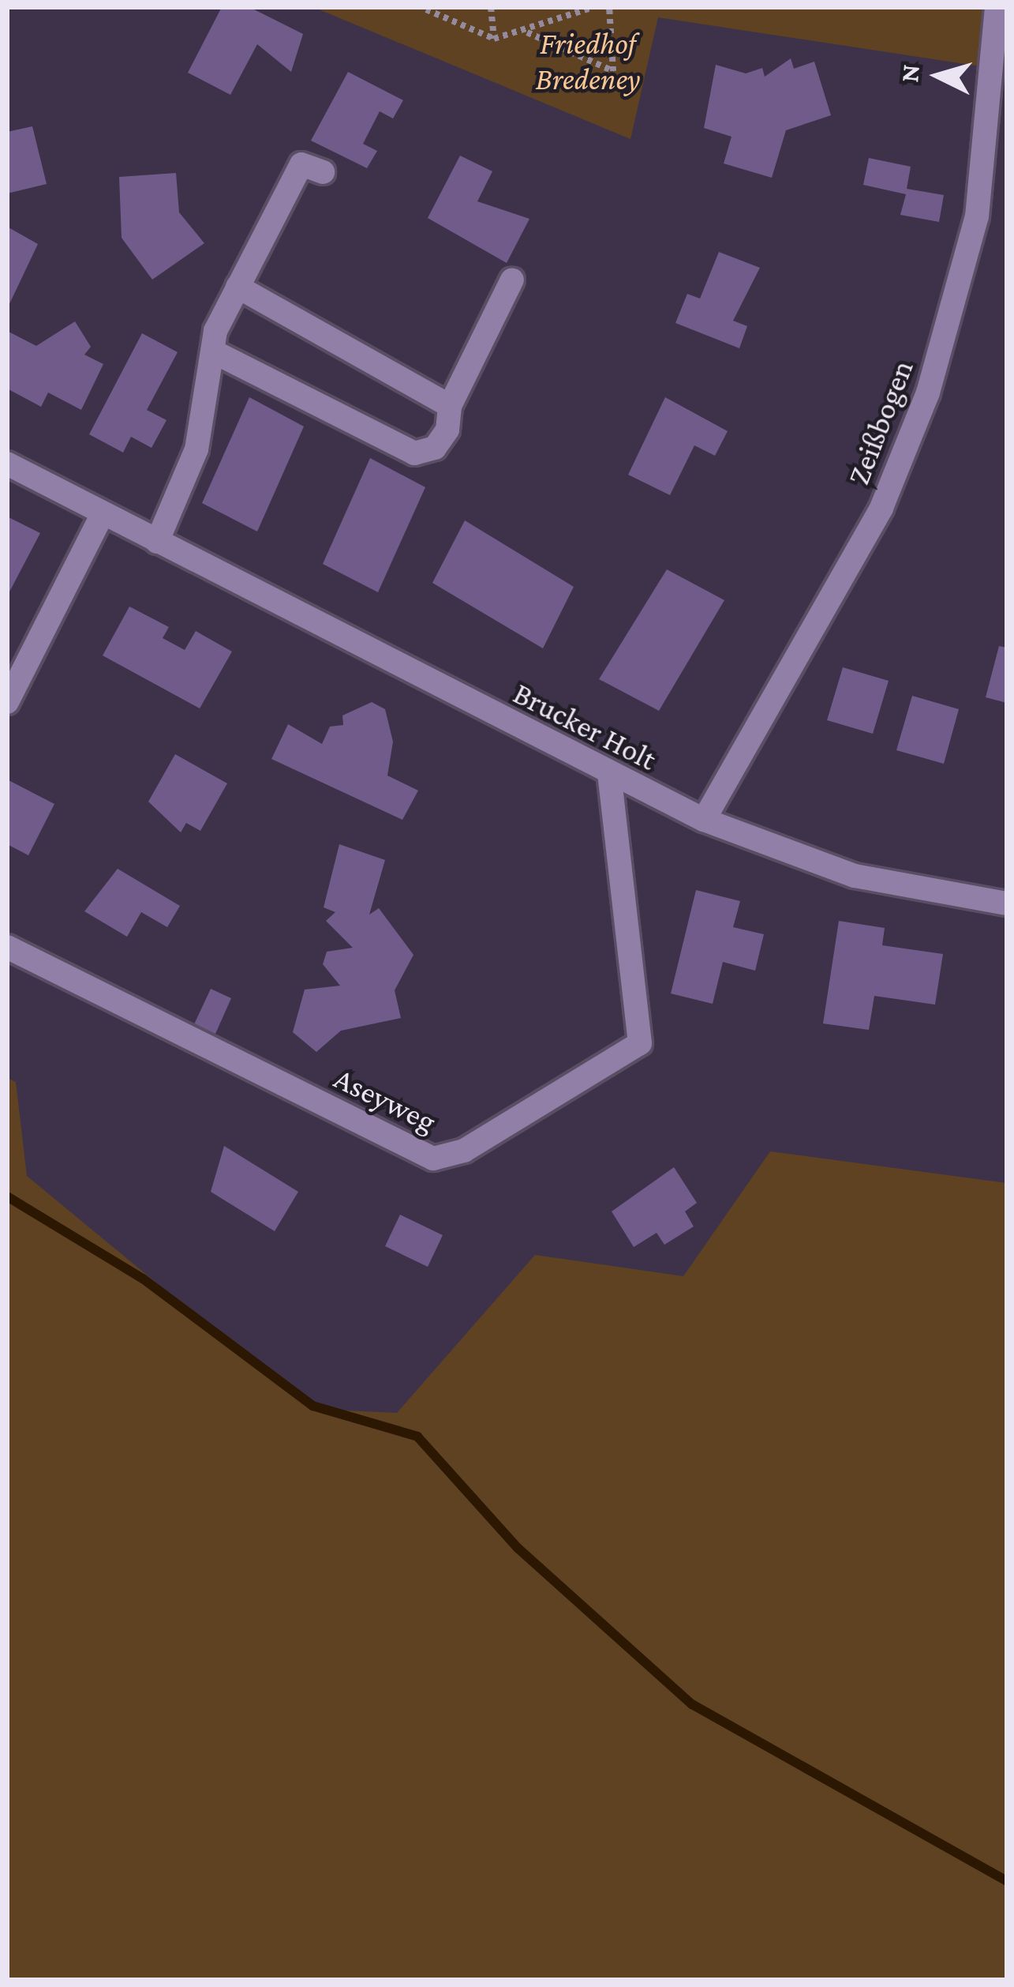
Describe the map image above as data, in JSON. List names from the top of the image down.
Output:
{
  "streets": {
    "street": ["Zeißbogen", "Brucker Holt", "Aseyweg"]
  },
  "crossings": [
    ["Zeißbogen", "Brucker Holt"],
    ["Brucker Holt", "Aseyweg"]
  ],
  "parks": ["Friedhof Bredeney"],
  "north": "left"
}
